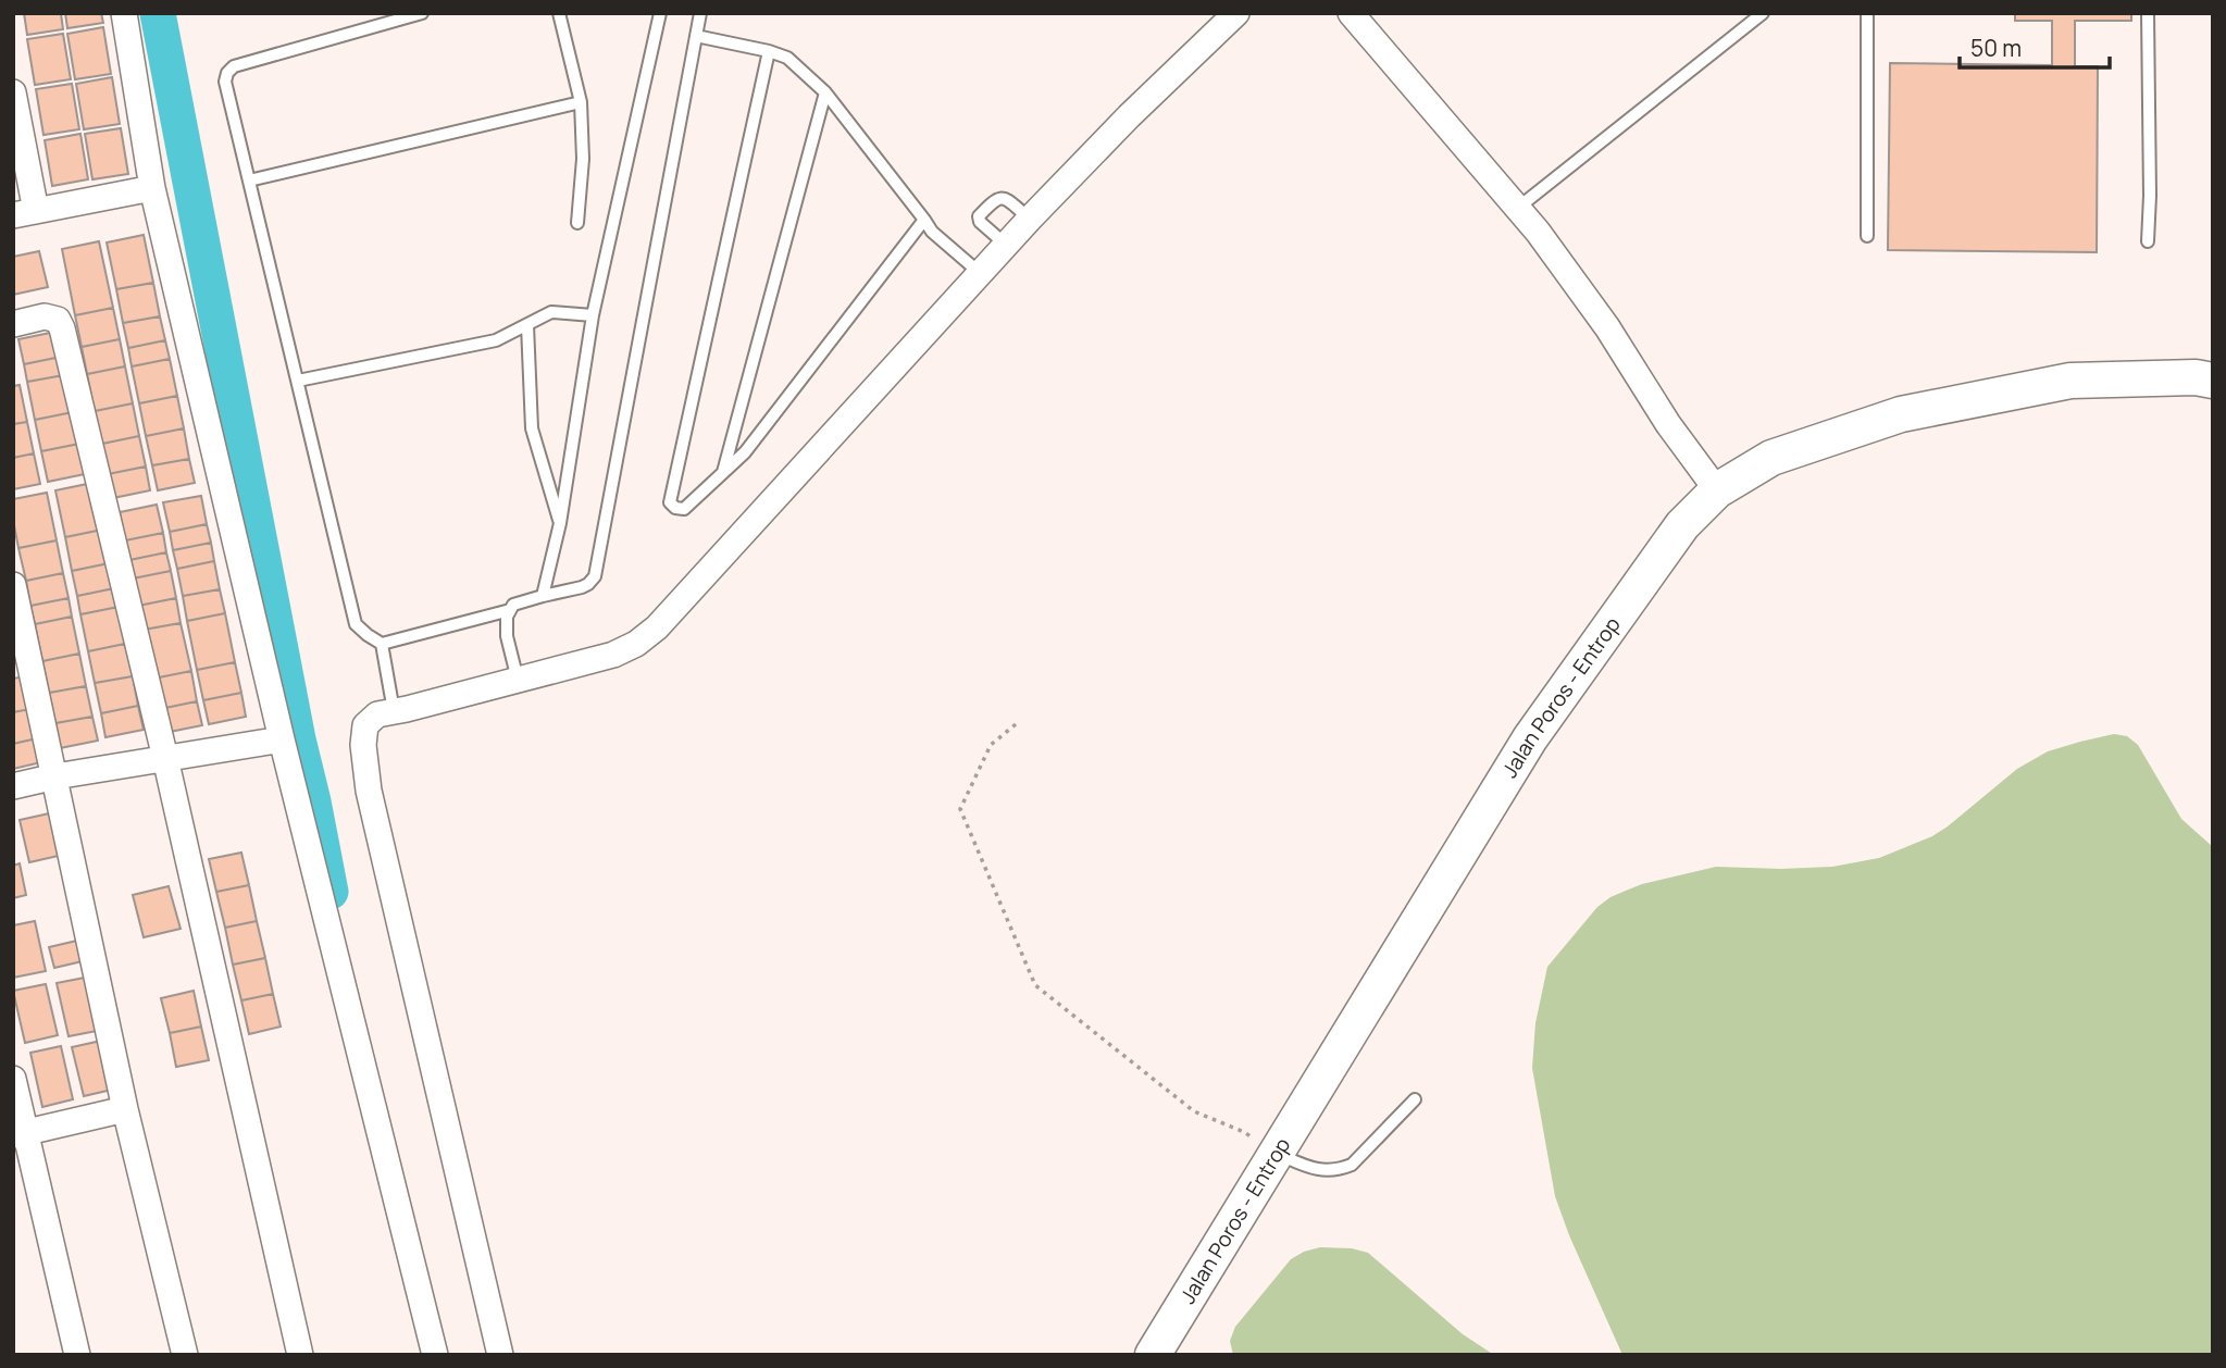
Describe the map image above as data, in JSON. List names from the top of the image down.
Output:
{
  "streets": {
    "main road": ["Jalan Poros - Entrop"]
  },
  "scale_bar": "50 m"
}
